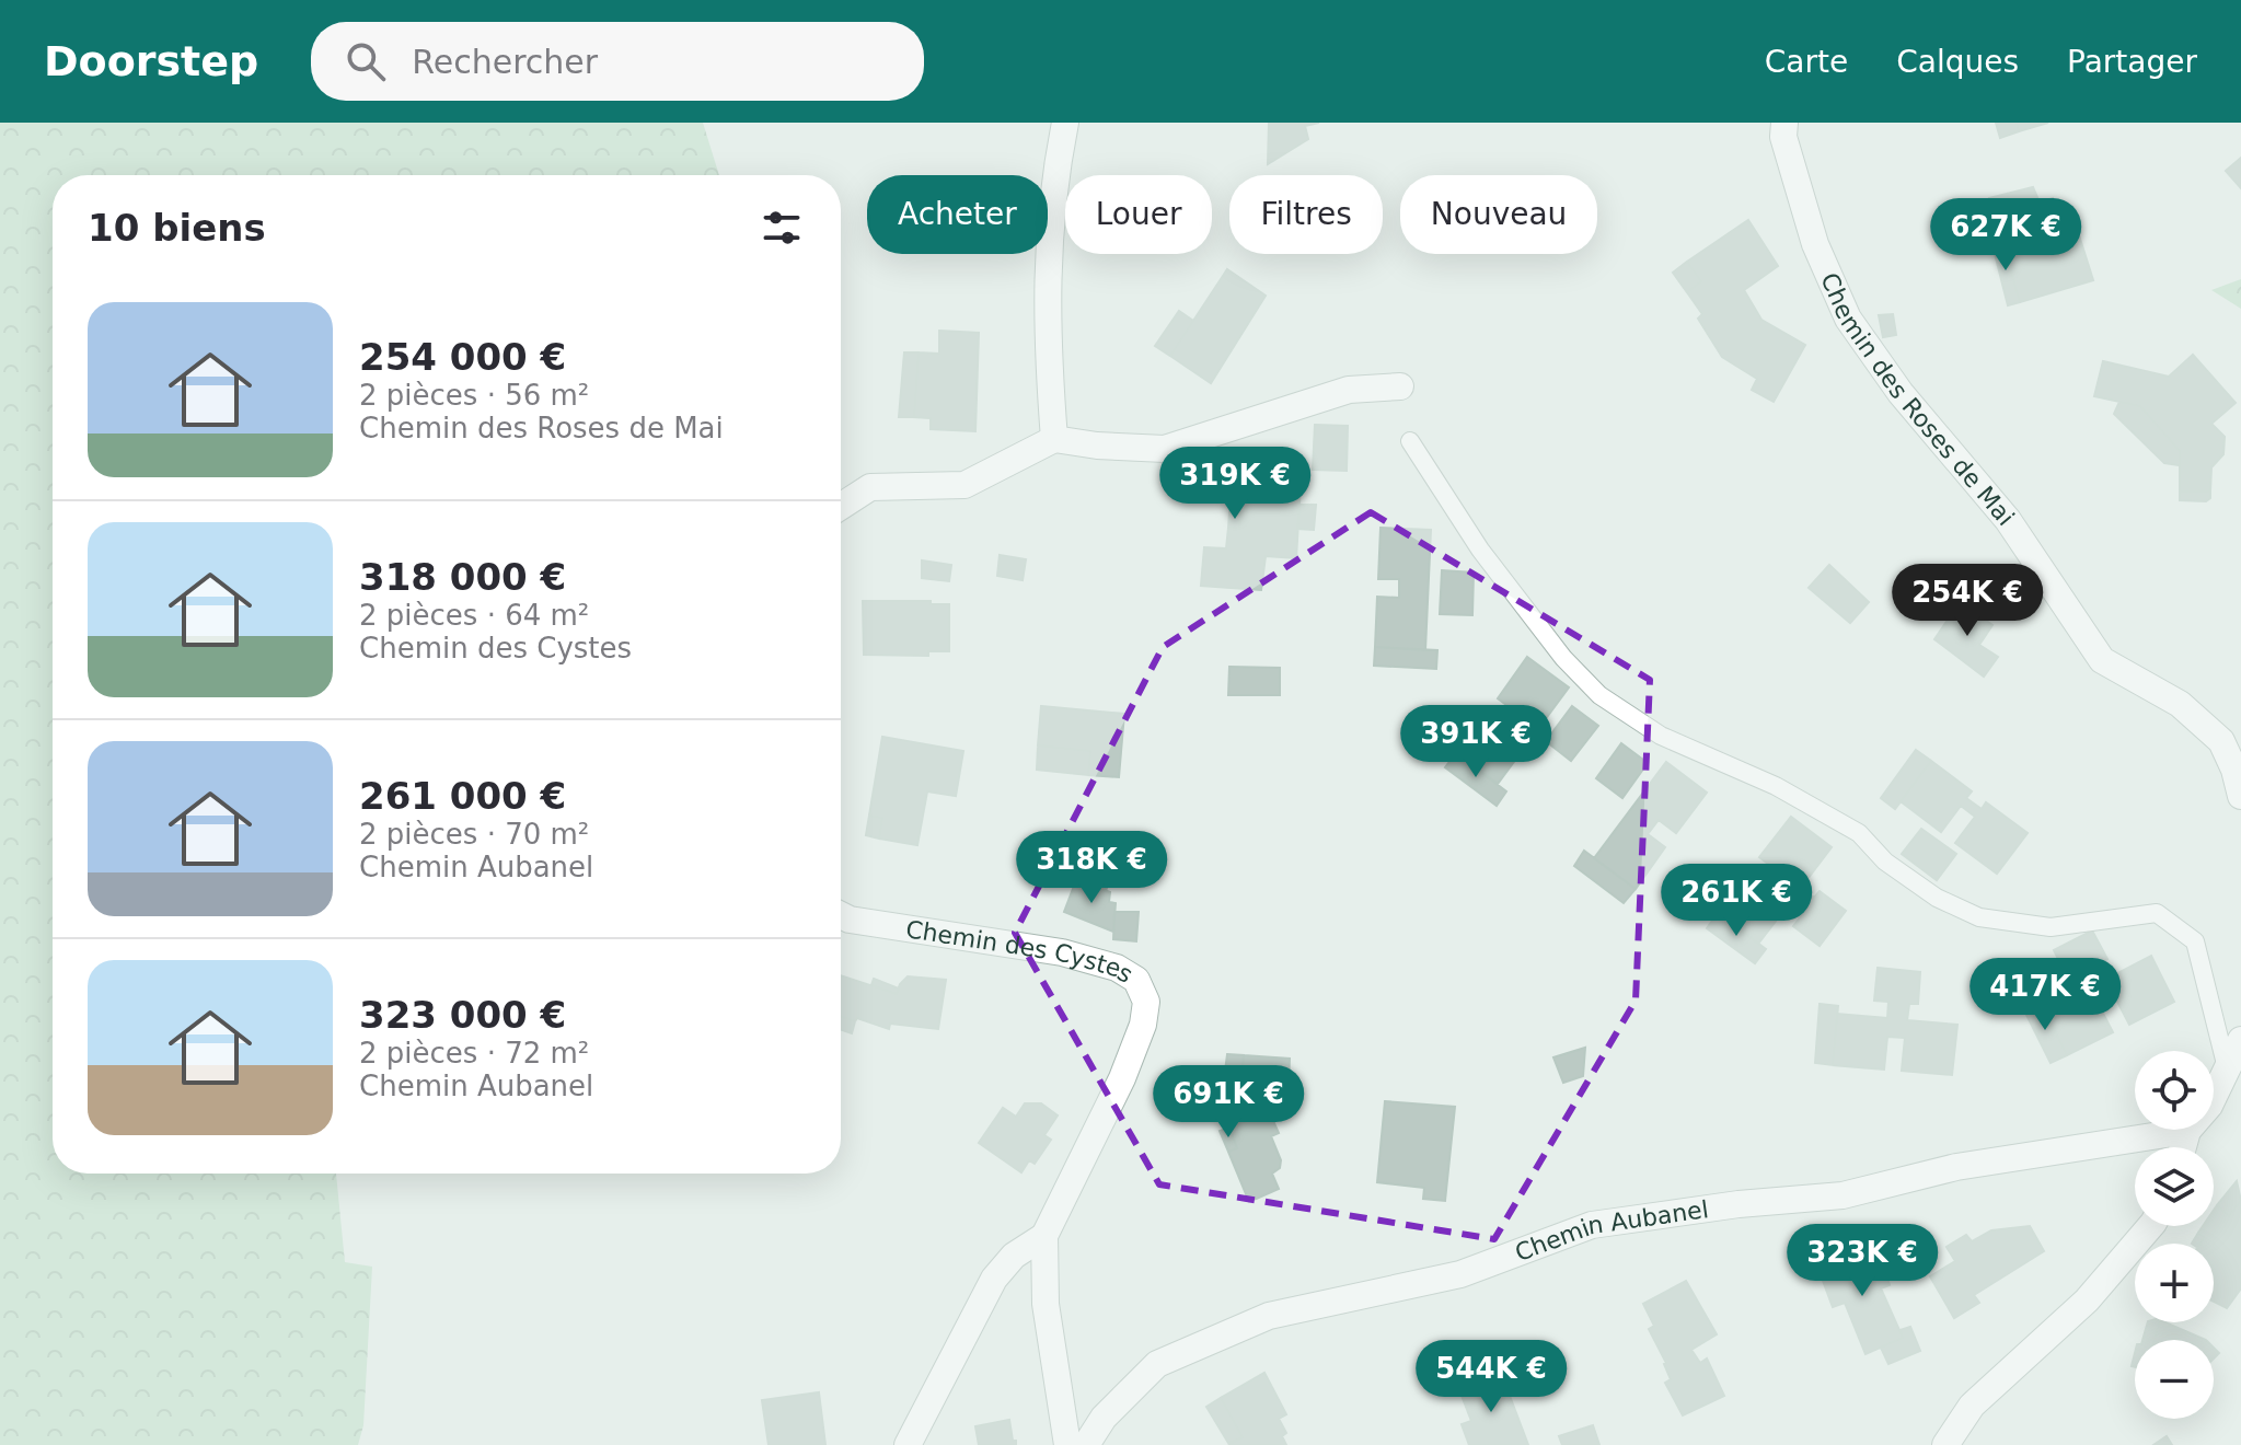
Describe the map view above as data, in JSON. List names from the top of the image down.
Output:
{
  "streets": {
    "street": ["Chemin des Roses de Mai", "Chemin des Cystes", "Chemin Aubanel"]
  },
  "page": {
    "header": "Doorstep",
    "search": "Rechercher",
    "nav": ["Carte", "Calques", "Partager"],
    "chip": [
      "Acheter",
      "Louer",
      "Filtres",
      "Nouveau"
    ],
    "heading": "10 biens",
    "price": [
      "627K €",
      "319K €",
      "254K €",
      "391K €",
      "318K €",
      "261K €",
      "417K €",
      "691K €",
      "323K €",
      "544K €"
    ],
    "list": [
      {
        "name": "254 000 €",
        "note": "2 pièces · 56 m² · Chemin des Roses de Mai"
      },
      {
        "name": "318 000 €",
        "note": "2 pièces · 64 m² · Chemin des Cystes"
      },
      {
        "name": "261 000 €",
        "note": "2 pièces · 70 m² · Chemin Aubanel"
      },
      {
        "name": "323 000 €",
        "note": "2 pièces · 72 m² · Chemin Aubanel"
      }
    ],
    "map_buttons": ["+", "−"]
  }
}
